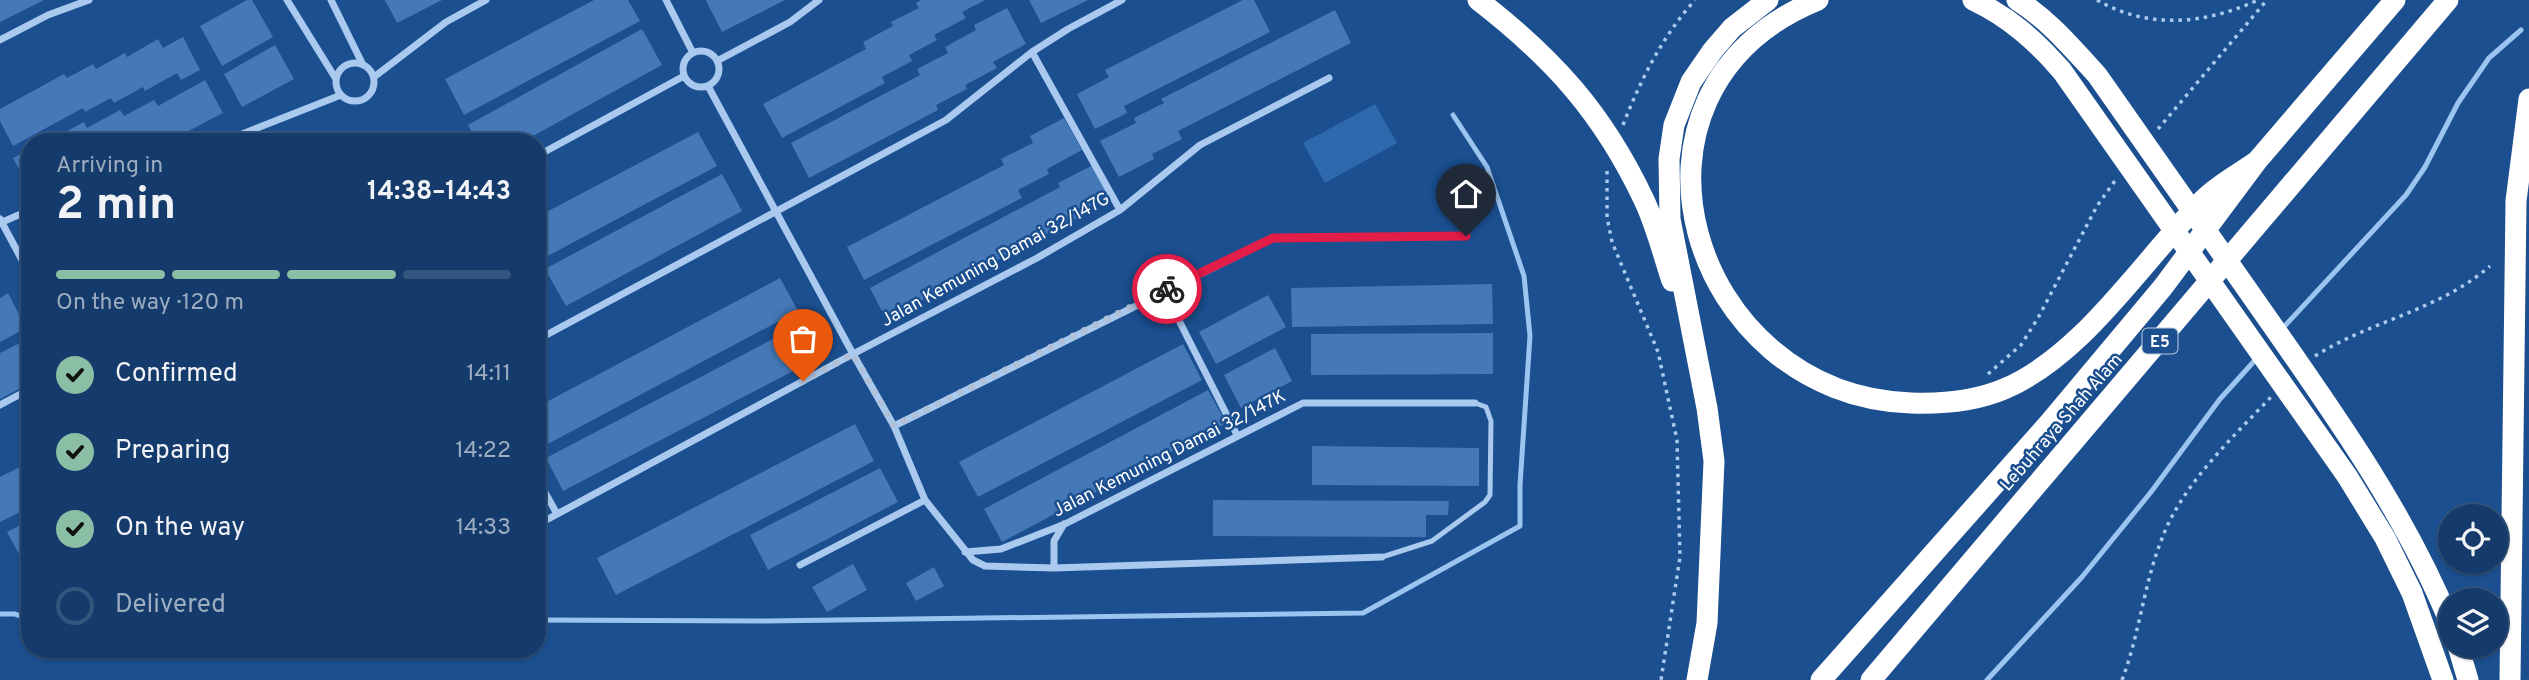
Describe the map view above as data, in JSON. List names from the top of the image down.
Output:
{
  "streets": {
    "highway": ["E5", "Lebuhraya Shah Alam"],
    "street": ["Jalan Kemuning Damai 32/147G", "Jalan Kemuning Damai 32/147K"]
  },
  "page": {
    "heading": ["2 min", "Arriving in", "14:38–14:43"],
    "bar": "On the way · 120 m",
    "list": [
      ["Confirmed", "14:11"],
      ["Preparing", "14:22"],
      ["On the way", "14:33"],
      "Delivered"
    ]
  }
}
